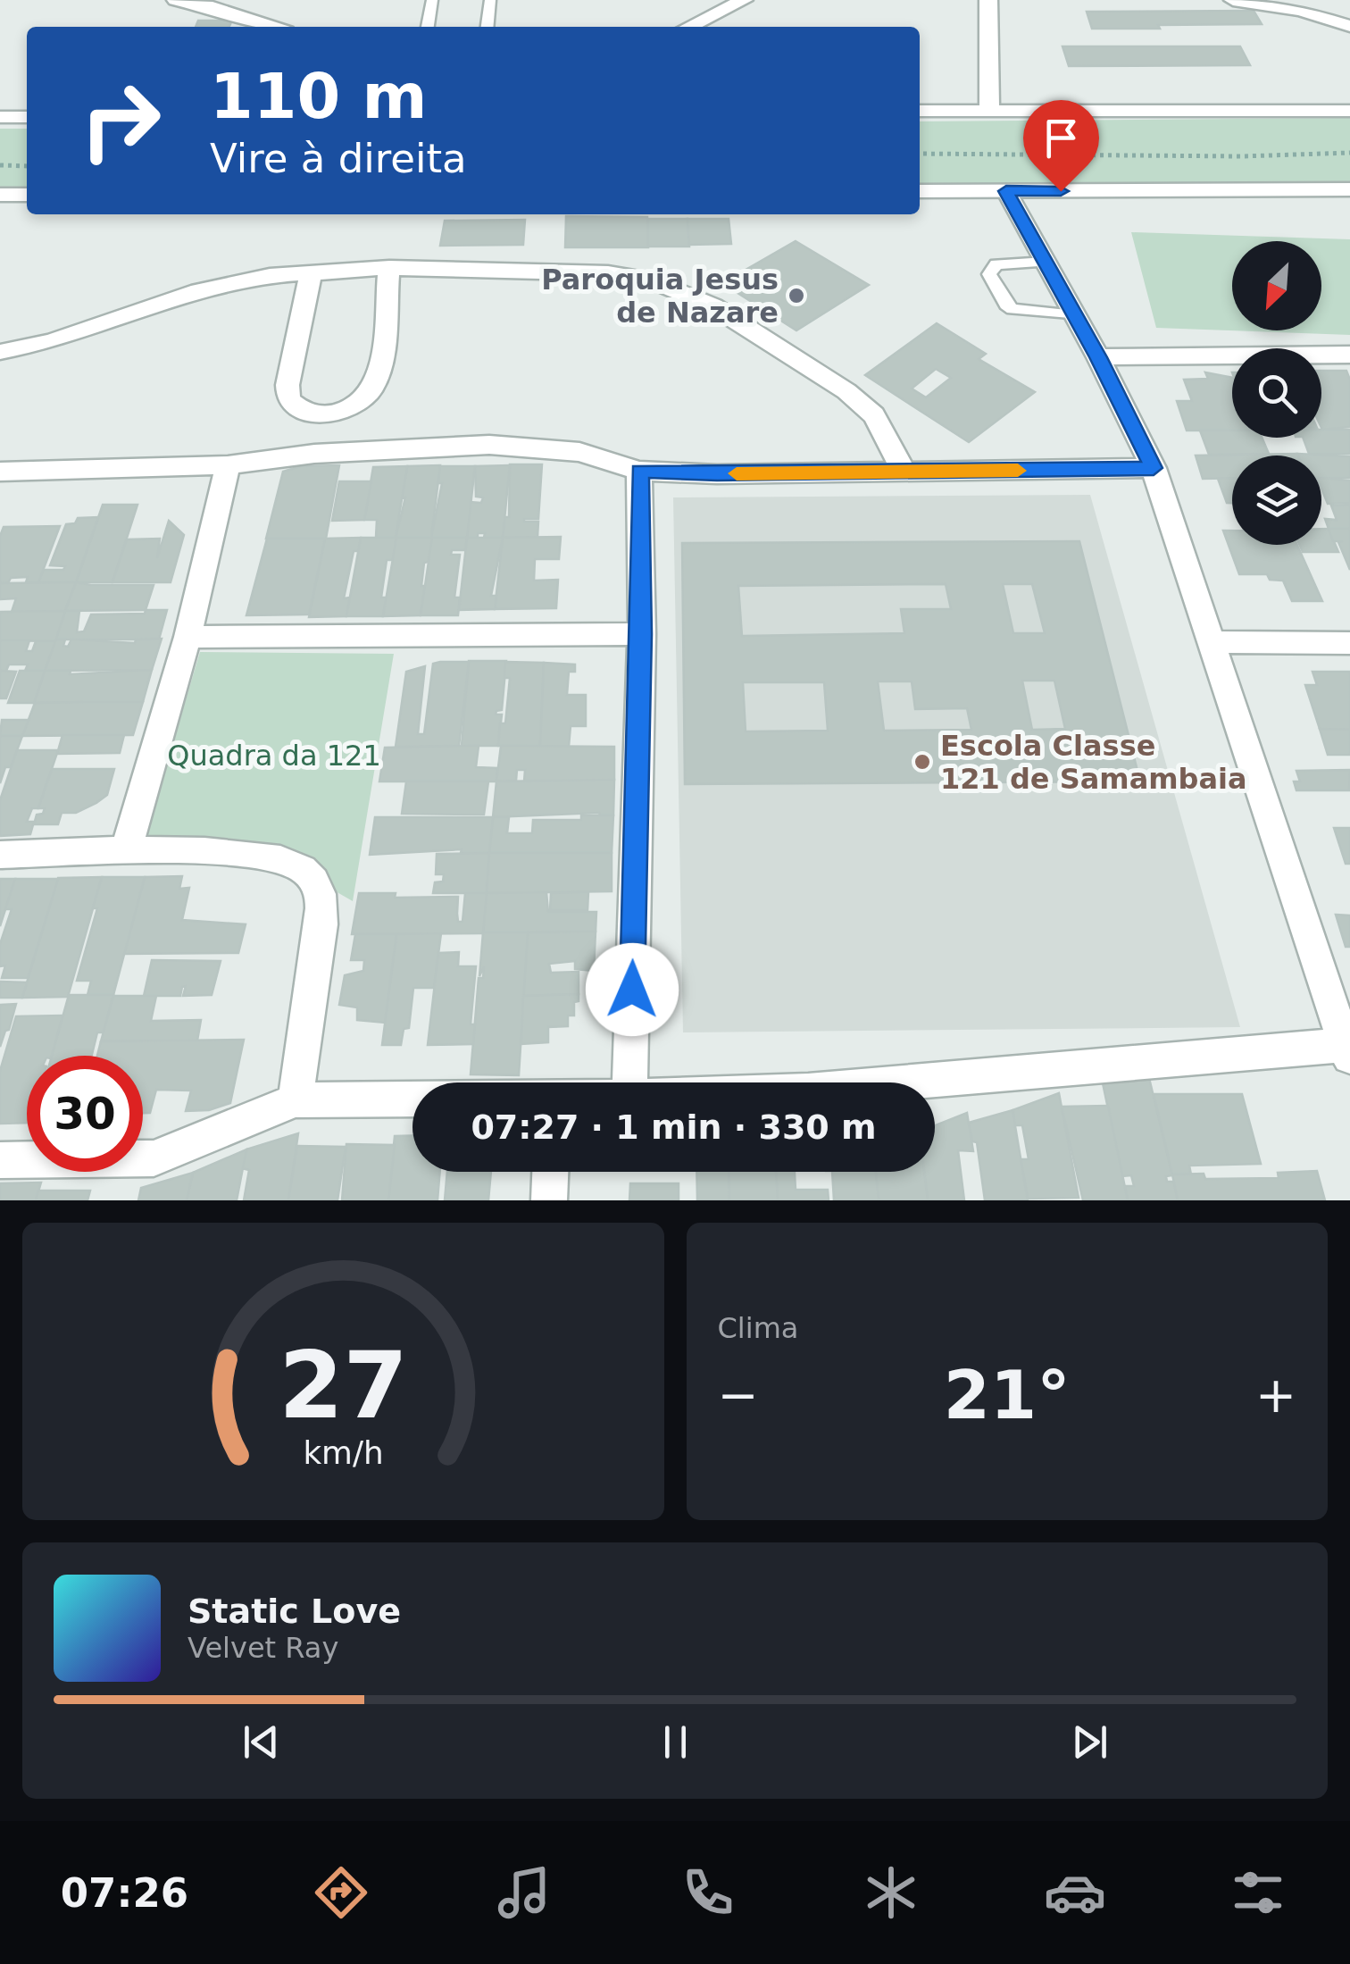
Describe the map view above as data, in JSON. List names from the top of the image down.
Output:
{
  "parks": ["Quadra da 121"],
  "places": ["Paroquia Jesus de Nazare", "Escola Classe 121 de Samambaia"],
  "north": "bottom left",
  "page": {
    "turn": ["110 m", "Vire à direita"],
    "limit": "30",
    "trip": "07:27 · 1 min · 330 m",
    "tile": "Clima",
    "heat": ["−", "21°", "+"],
    "song": ["Static Love", "Velvet Ray"],
    "tabs": "07:26",
    "gauge": ["27", "km/h"]
  }
}
